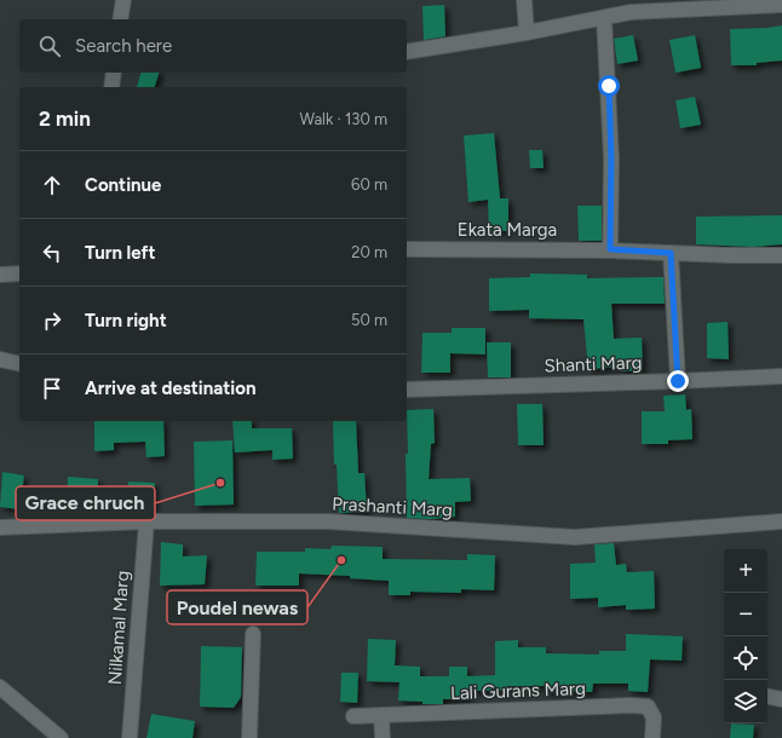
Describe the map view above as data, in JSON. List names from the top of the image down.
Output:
{
  "streets": {
    "street": [
      "Ekata Marga",
      "Shanti Marg",
      "Prashanti Marg",
      "Nilkamal Marg",
      "Lali Gurans Marg"
    ]
  },
  "crossings": [
    ["Prashanti Marg", "Nilkamal Marg"]
  ],
  "places": ["Grace chruch", "Poudel newas"],
  "page": {
    "search": "Search here",
    "heading": ["2 min", "Walk · 130 m"],
    "list": [
      ["Continue", "60 m"],
      ["Turn left", "20 m"],
      ["Turn right", "50 m"],
      "Arrive at destination"
    ],
    "map_buttons": ["+", "−"]
  }
}
